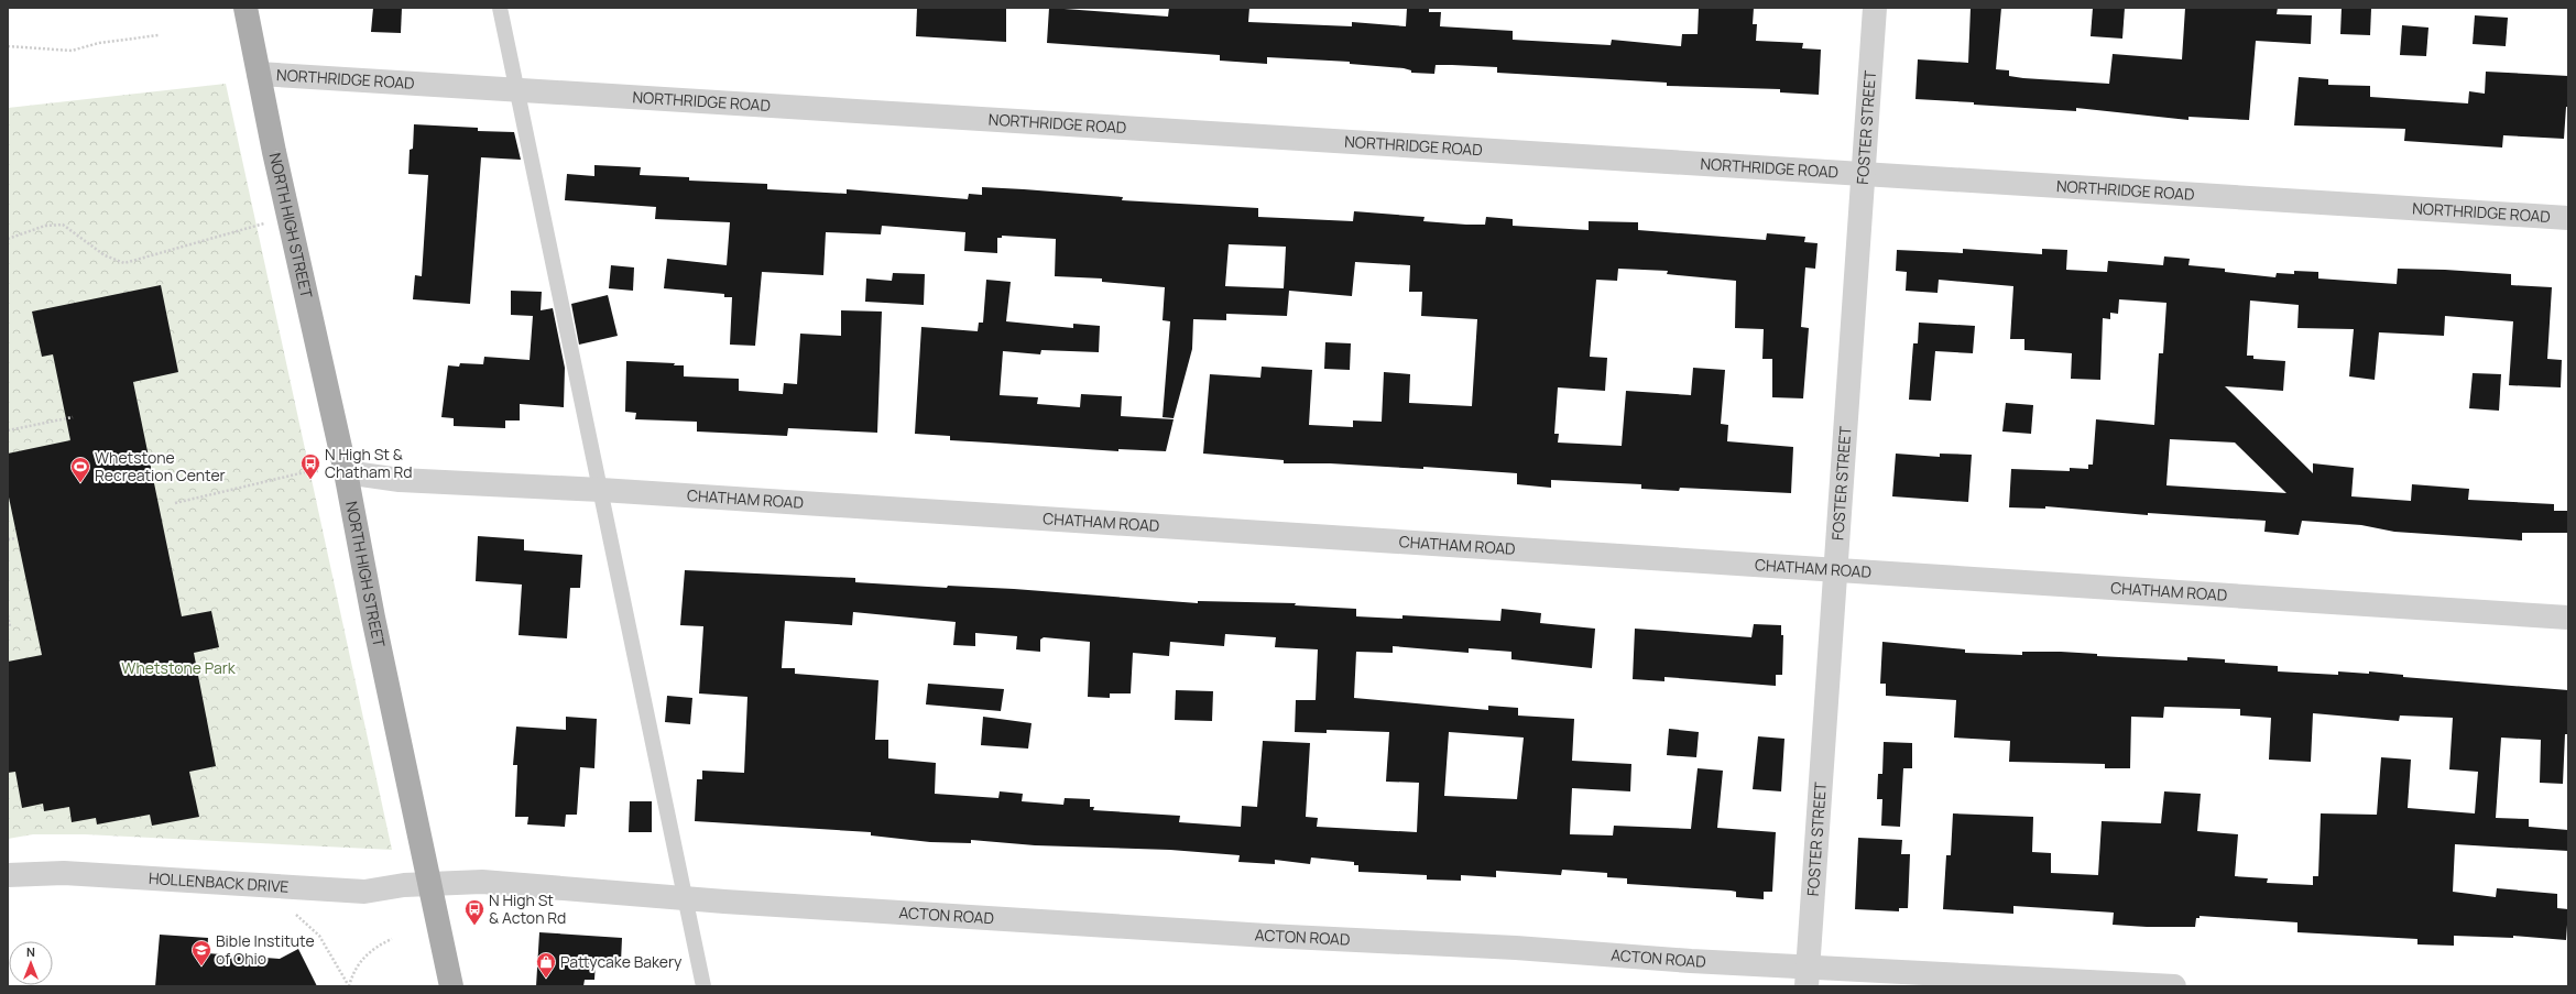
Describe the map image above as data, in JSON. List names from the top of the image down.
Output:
{
  "streets": {
    "main road": ["NORTH HIGH STREET"],
    "street": [
      "NORTHRIDGE ROAD",
      "FOSTER STREET",
      "CHATHAM ROAD",
      "HOLLENBACK DRIVE",
      "ACTON ROAD"
    ]
  },
  "crossings": [
    ["NORTHRIDGE ROAD", "FOSTER STREET"],
    ["NORTHRIDGE ROAD", "NORTH HIGH STREET"],
    ["FOSTER STREET", "CHATHAM ROAD"],
    ["FOSTER STREET", "ACTON ROAD"],
    ["NORTH HIGH STREET", "CHATHAM ROAD"],
    ["NORTH HIGH STREET", "HOLLENBACK DRIVE"],
    ["NORTH HIGH STREET", "ACTON ROAD"],
    ["HOLLENBACK DRIVE", "ACTON ROAD"]
  ],
  "parks": ["Whetstone Park"],
  "places": {
    "bus stop": ["N High St & Chatham Rd", "N High St & Acton Rd"],
    "sports": ["Whetstone Recreation Center"],
    "school or university": ["Bible Institute of Ohio"],
    "shop": ["Pattycake Bakery"]
  },
  "north": "top"
}
